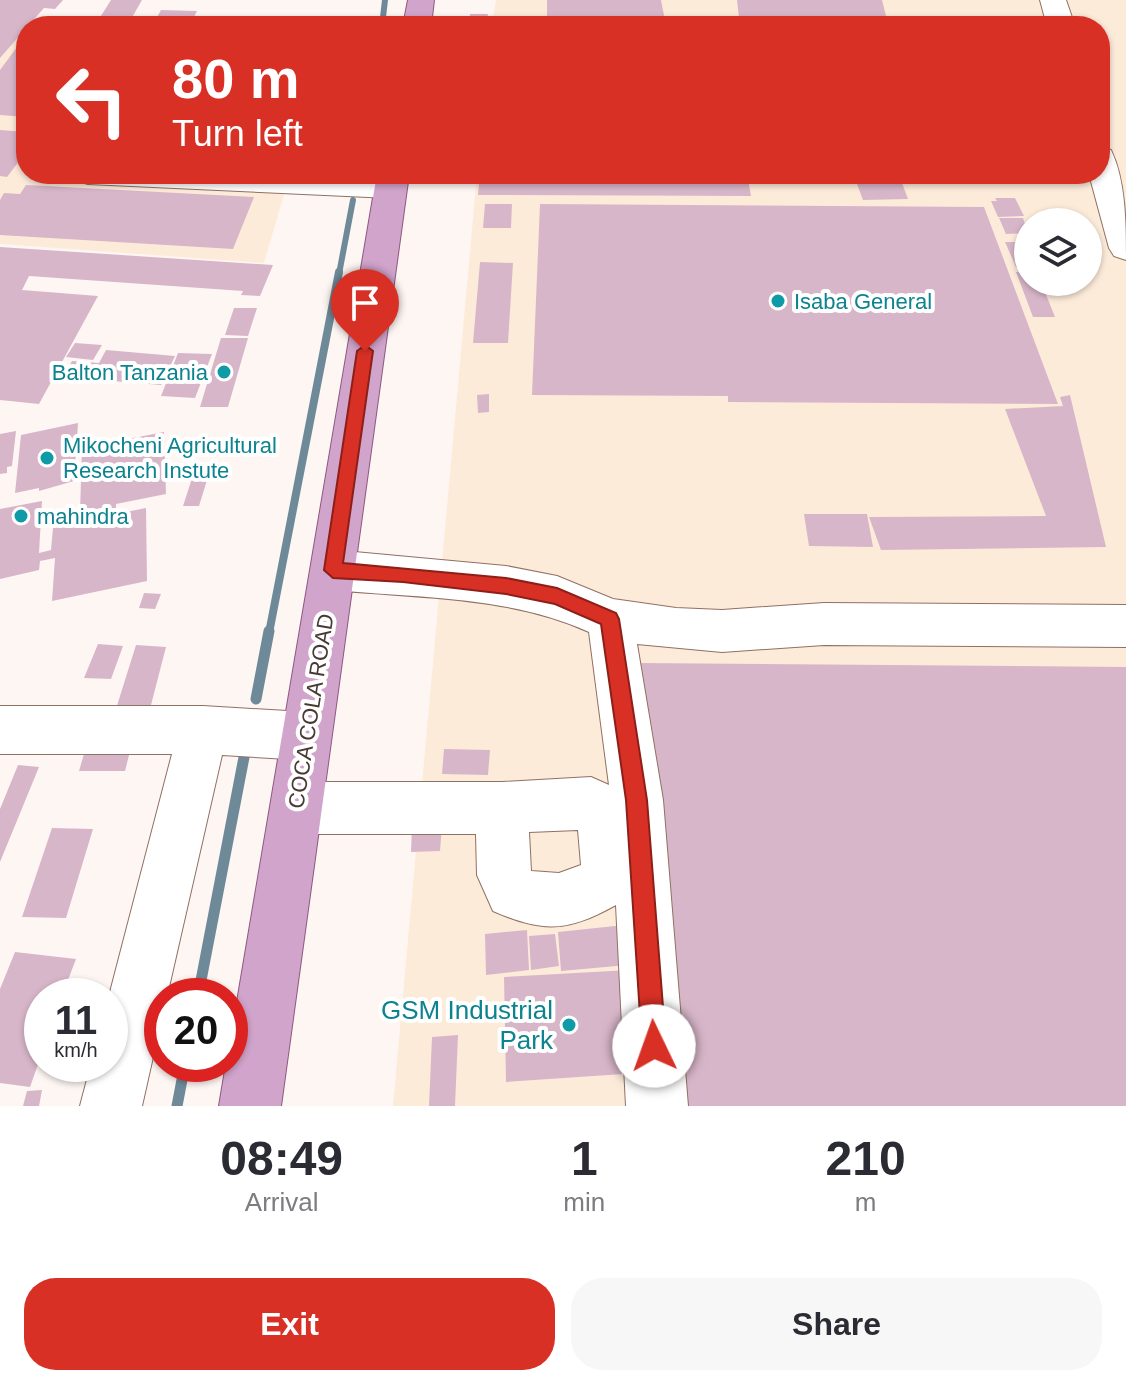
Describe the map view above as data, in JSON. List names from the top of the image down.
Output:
{
  "streets": {
    "main road": ["COCA COLA ROAD"]
  },
  "places": [
    "Isaba General",
    "Balton Tanzania",
    "Mikocheni Agricultural Research Instute",
    "mahindra",
    "GSM Industrial Park"
  ],
  "page": {
    "turn": ["80 m", "Turn left"],
    "speed": "11 km/h",
    "limit": "20",
    "eta": [
      "08:49",
      "Arrival",
      "1",
      "min",
      "210",
      "m"
    ],
    "buttons": ["Exit", "Share"]
  }
}
